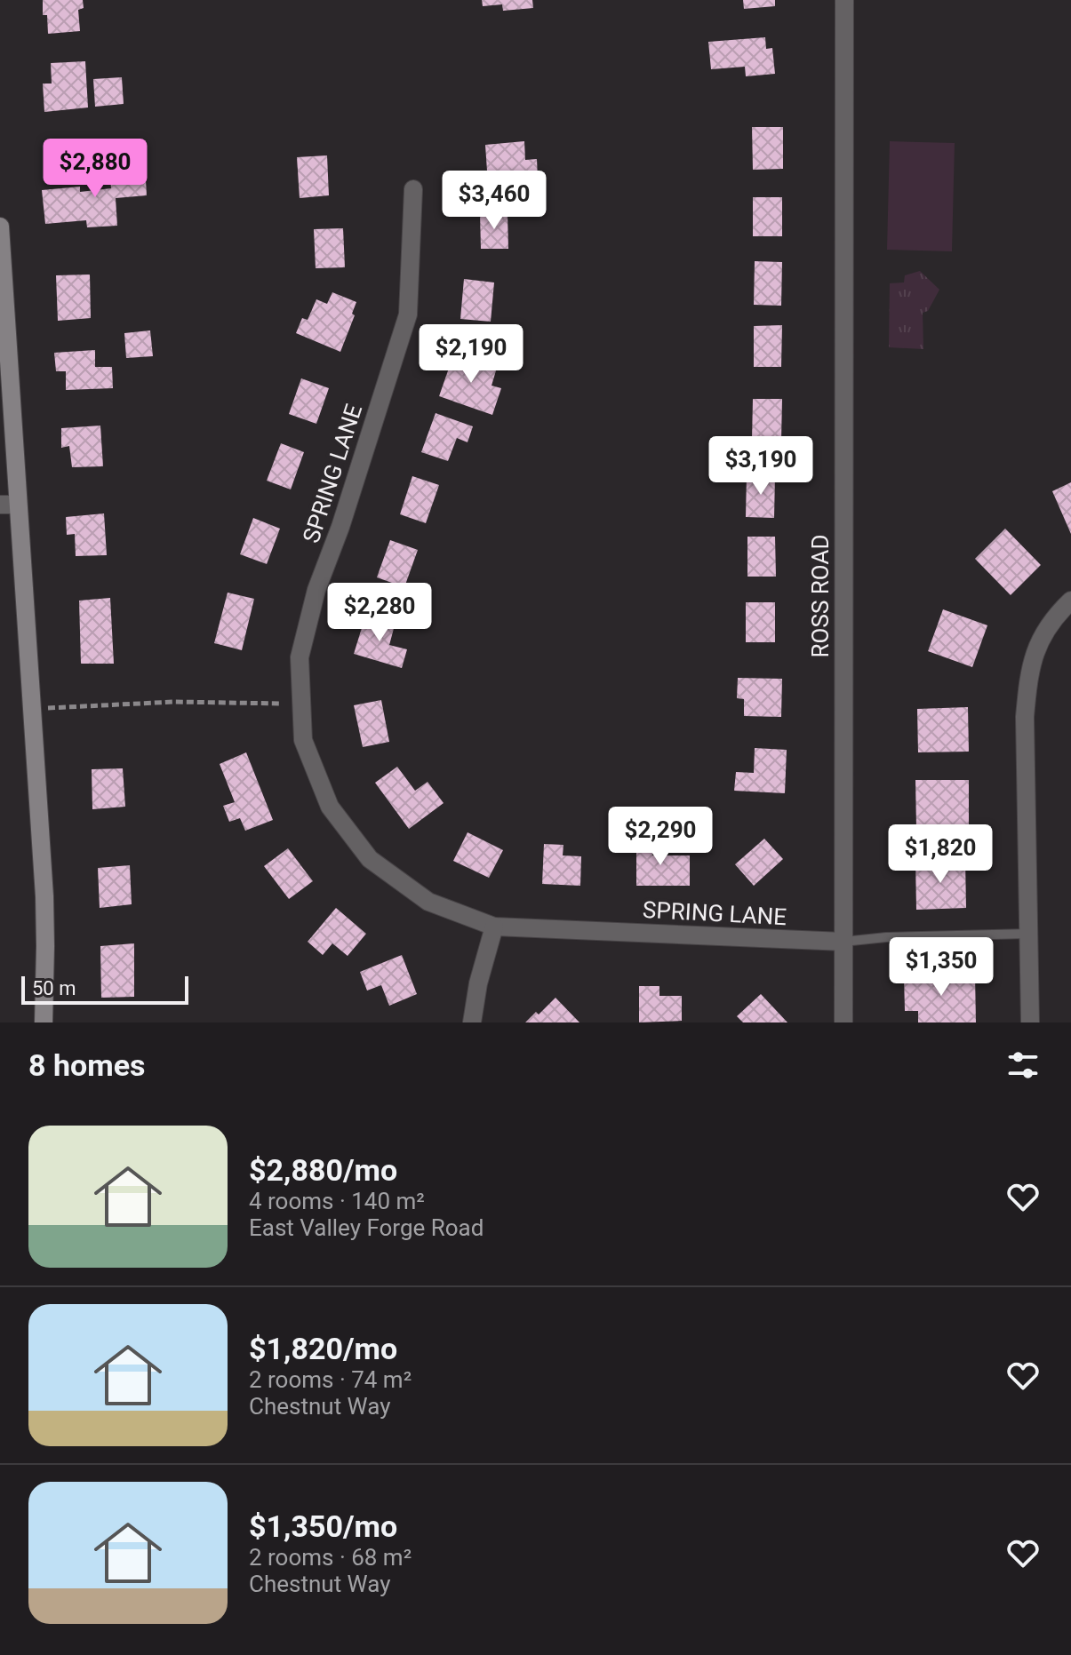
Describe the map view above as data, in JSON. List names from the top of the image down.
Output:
{
  "streets": {
    "street": ["SPRING LANE", "ROSS ROAD"]
  },
  "crossings": [
    ["SPRING LANE", "ROSS ROAD"]
  ],
  "scale_bar": "50 m",
  "page": {
    "price": [
      "$2,880",
      "$3,460",
      "$2,190",
      "$3,190",
      "$2,280",
      "$2,290",
      "$1,820",
      "$1,350"
    ],
    "scale": "50 m",
    "heading": "8 homes",
    "list": [
      {
        "name": "$2,880/mo",
        "note": "4 rooms · 140 m² · East Valley Forge Road"
      },
      {
        "name": "$1,820/mo",
        "note": "2 rooms · 74 m² · Chestnut Way"
      },
      {
        "name": "$1,350/mo",
        "note": "2 rooms · 68 m² · Chestnut Way"
      }
    ]
  }
}
